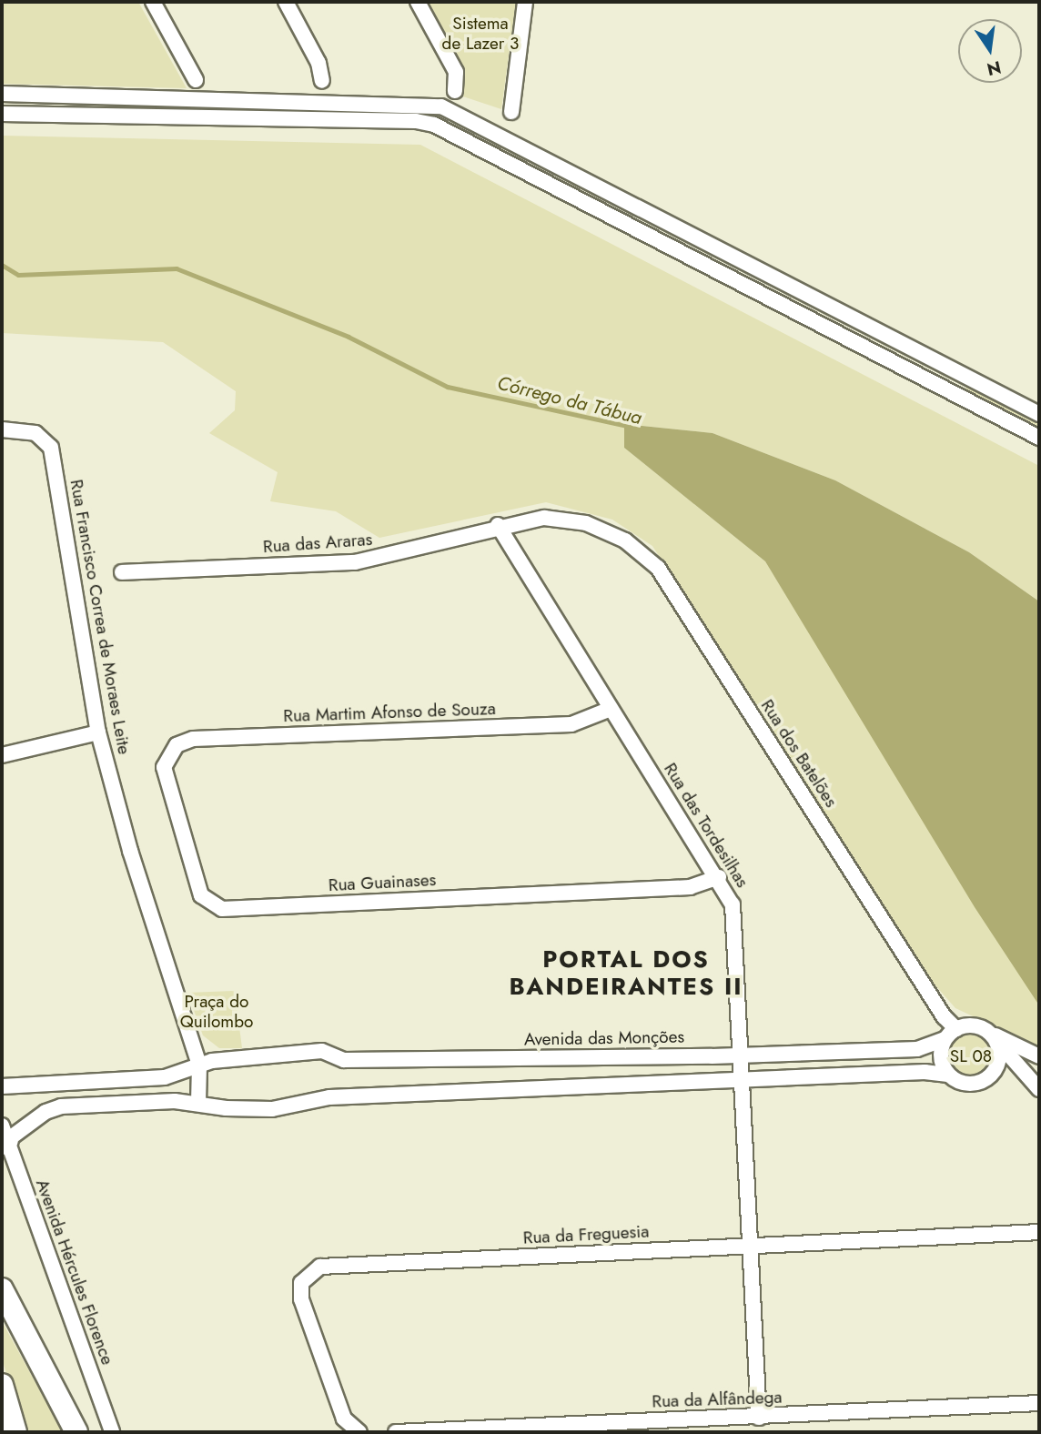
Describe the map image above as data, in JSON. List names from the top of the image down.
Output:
{
  "streets": {
    "street": [
      "Rua das Araras",
      "Rua Francisco Correa de Moraes Leite",
      "Rua Martim Afonso de Souza",
      "Rua dos Batelões",
      "Rua das Tordesilhas",
      "Rua Guainases",
      "Avenida das Monções",
      "Rua da Freguesia",
      "Avenida Hércules Florence",
      "Rua da Alfândega"
    ]
  },
  "crossings": [
    ["Rua das Araras", "Rua dos Batelões"],
    ["Rua das Araras", "Rua das Tordesilhas"],
    ["Rua Francisco Correa de Moraes Leite", "Avenida das Monções"],
    ["Rua Martim Afonso de Souza", "Rua das Tordesilhas"],
    ["Rua Martim Afonso de Souza", "Rua Guainases"],
    ["Rua dos Batelões", "Avenida das Monções"],
    ["Rua das Tordesilhas", "Rua Guainases"],
    ["Rua das Tordesilhas", "Avenida das Monções"],
    ["Rua das Tordesilhas", "Rua da Freguesia"],
    ["Rua das Tordesilhas", "Rua da Alfândega"]
  ],
  "districts": ["PORTAL DOS BANDEIRANTES II"],
  "water": ["Córrego da Tábua"],
  "parks": ["Sistema de Lazer 3", "Praça do Quilombo", "SL 08"],
  "north": "bottom"
}
